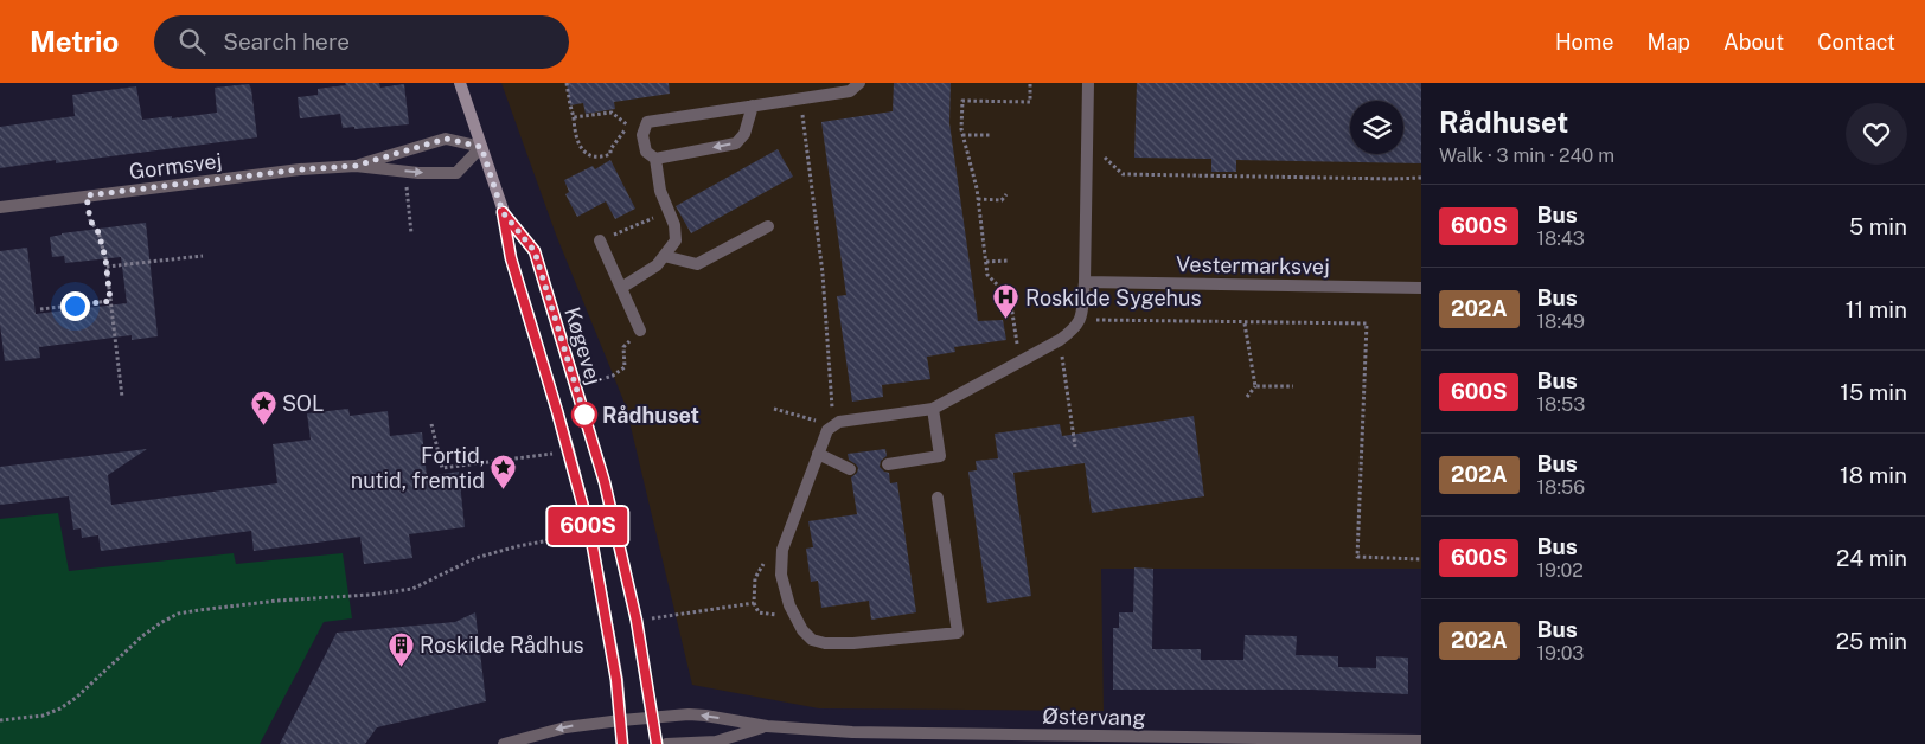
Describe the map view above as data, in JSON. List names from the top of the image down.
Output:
{
  "streets": {
    "street": [
      "Gormsvej",
      "Vestermarksvej",
      "Køgevej",
      "Østervang"
    ]
  },
  "crossings": [
    ["Gormsvej", "Køgevej"],
    ["Køgevej", "Østervang"]
  ],
  "places": {
    "hospital": ["Roskilde Sygehus"],
    "other": ["Rådhuset"],
    "place": ["SOL", "Fortid, nutid, fremtid"],
    "building": ["Roskilde Rådhus"]
  },
  "lines": ["bus line 600S"],
  "page": {
    "header": "Metrio",
    "search": "Search here",
    "nav": [
      "Home",
      "Map",
      "About",
      "Contact"
    ],
    "on_map": "600S",
    "heading": ["Rådhuset", "Walk · 3 min · 240 m"],
    "list": [
      {
        "mark": "600S",
        "name": "Bus",
        "note": "18:43",
        "value": "5 min"
      },
      {
        "mark": "202A",
        "name": "Bus",
        "note": "18:49",
        "value": "11 min"
      },
      {
        "mark": "600S",
        "name": "Bus",
        "note": "18:53",
        "value": "15 min"
      },
      {
        "mark": "202A",
        "name": "Bus",
        "note": "18:56",
        "value": "18 min"
      },
      {
        "mark": "600S",
        "name": "Bus",
        "note": "19:02",
        "value": "24 min"
      },
      {
        "mark": "202A",
        "name": "Bus",
        "note": "19:03",
        "value": "25 min"
      }
    ]
  }
}
